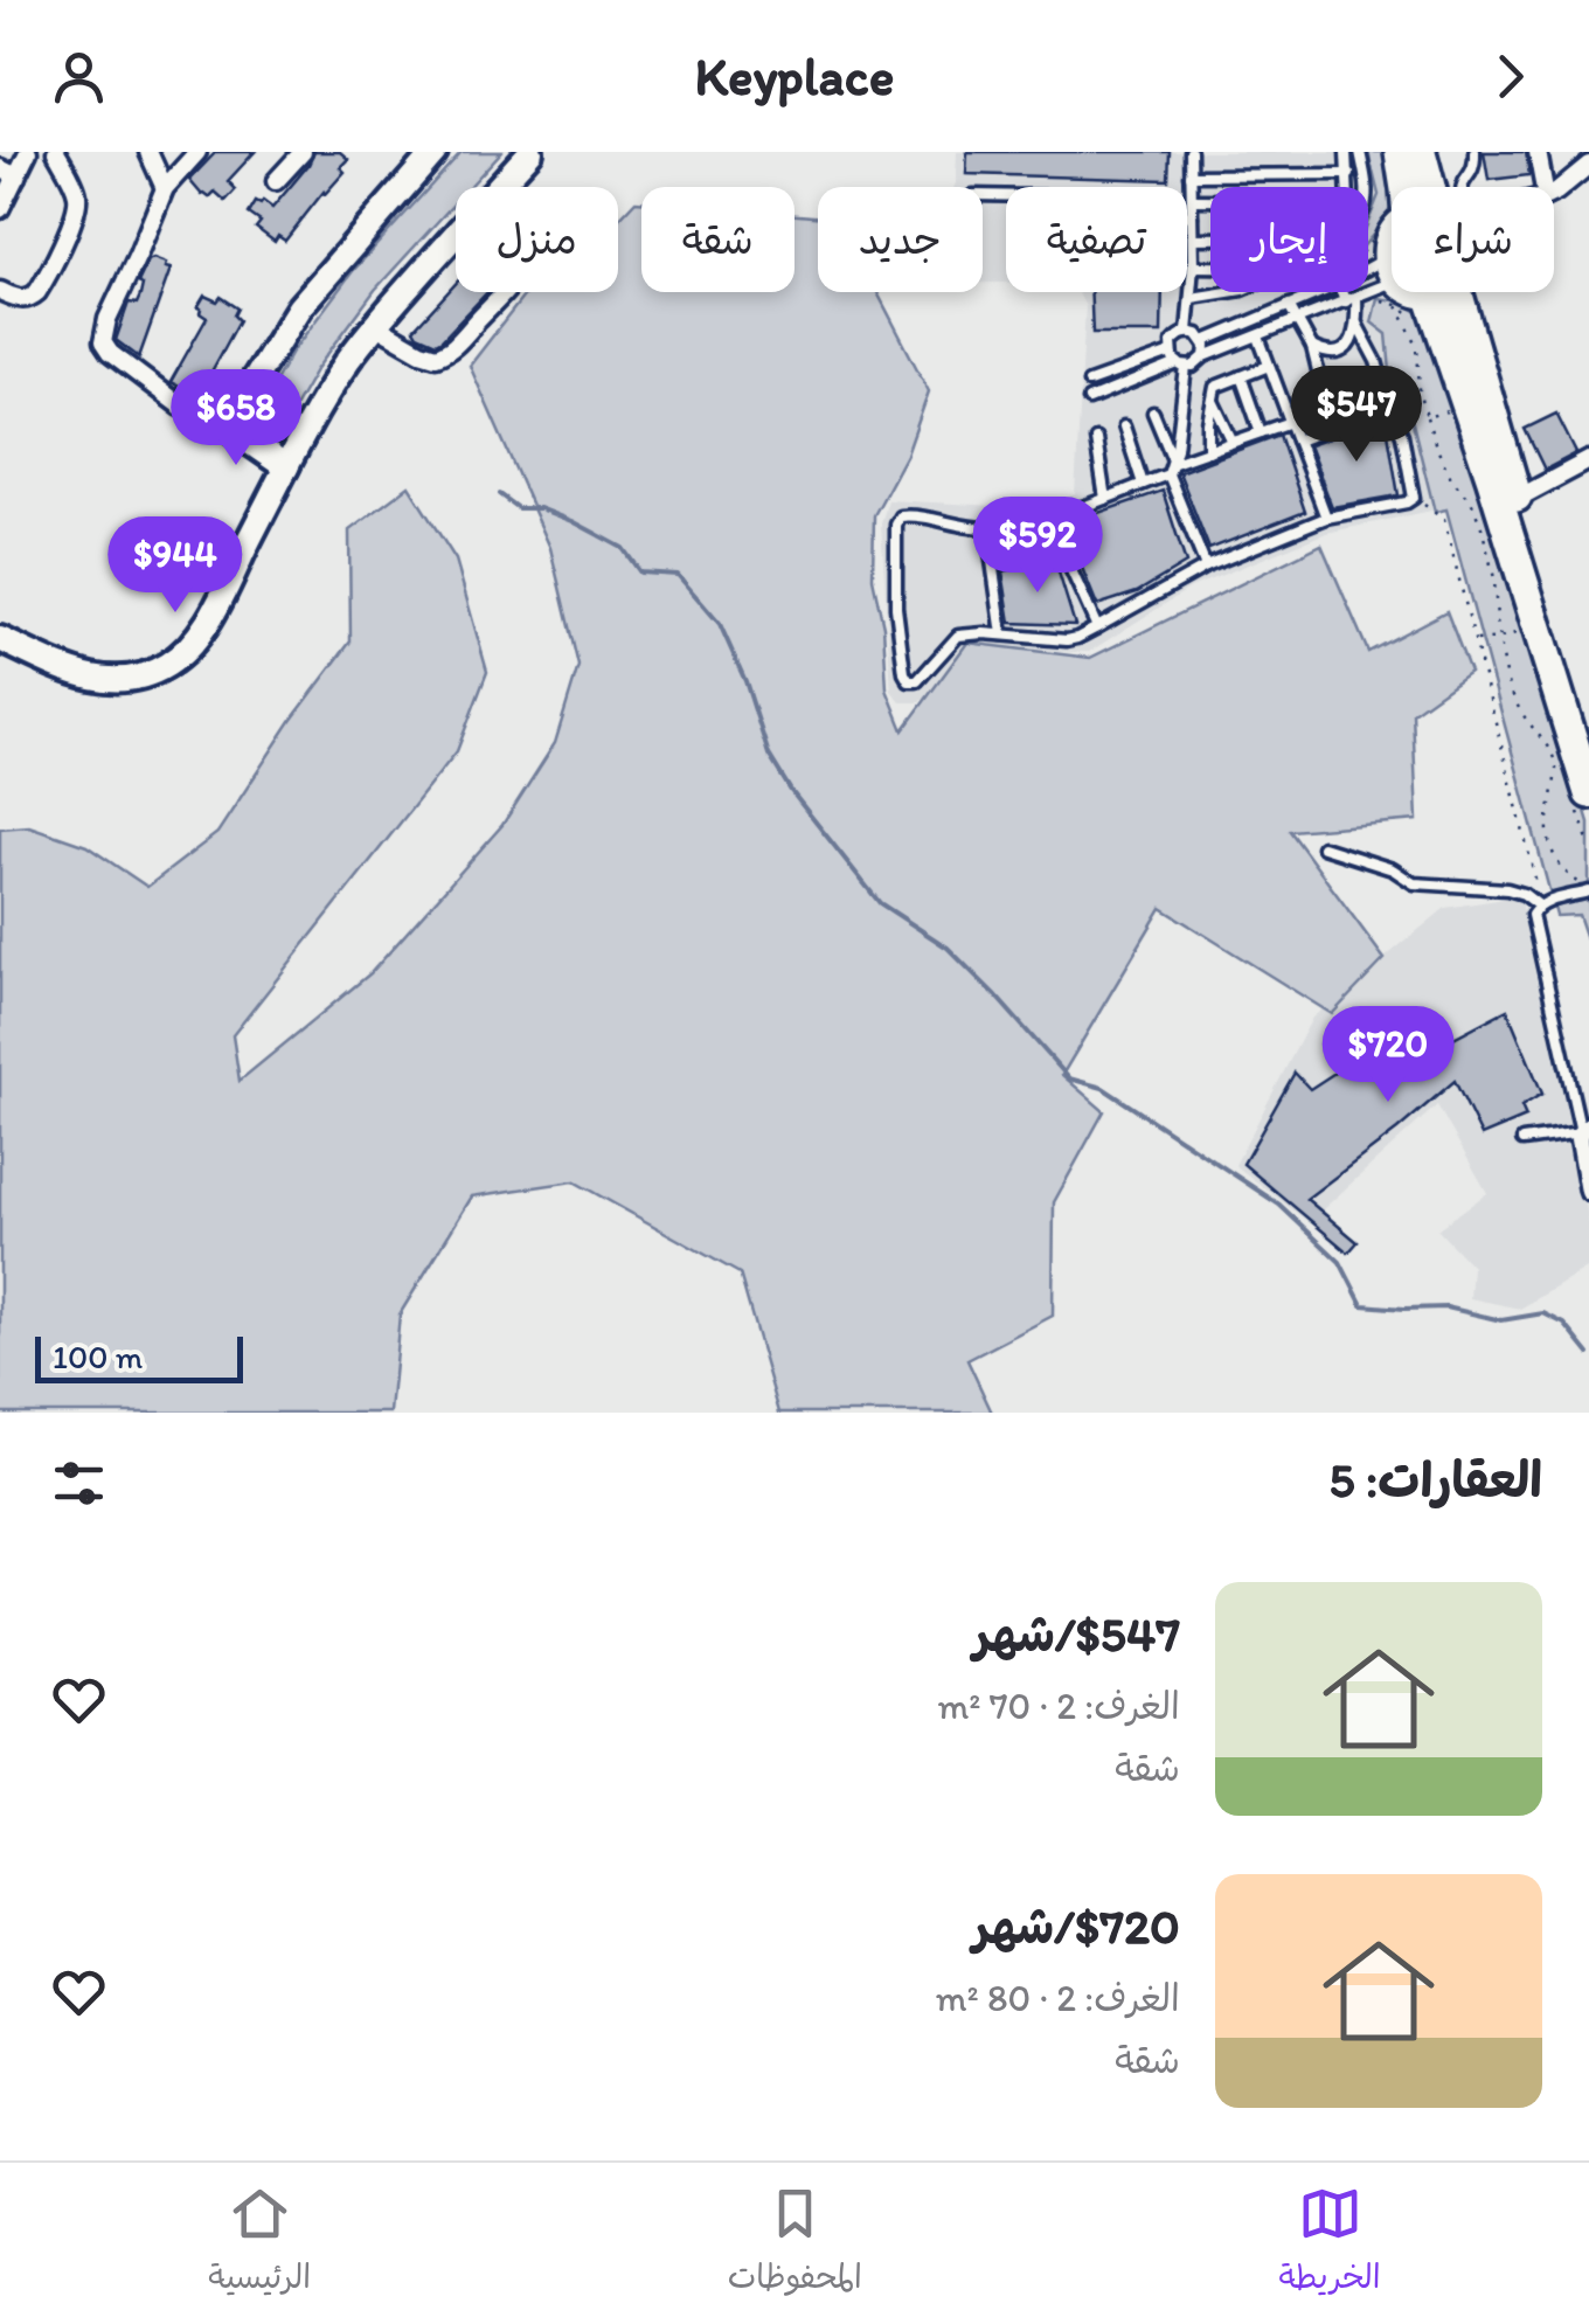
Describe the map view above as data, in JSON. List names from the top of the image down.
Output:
{
  "scale_bar": "100 m",
  "page": {
    "header": "Keyplace",
    "chip": [
      "شراء",
      "إيجار",
      "تصفية",
      "جديد",
      "شقة",
      "منزل"
    ],
    "price": [
      "$547",
      "$658",
      "$592",
      "$944",
      "$720"
    ],
    "scale": "100 m",
    "heading": "العقارات: 5",
    "list": [
      {
        "name": "$547/شهر",
        "note": "الغرف: 2 · 70 m² · شقة"
      },
      {
        "name": "$720/شهر",
        "note": "الغرف: 2 · 80 m² · شقة"
      }
    ],
    "tabs": ["الخريطة", "المحفوظات", "الرئيسية"]
  }
}
